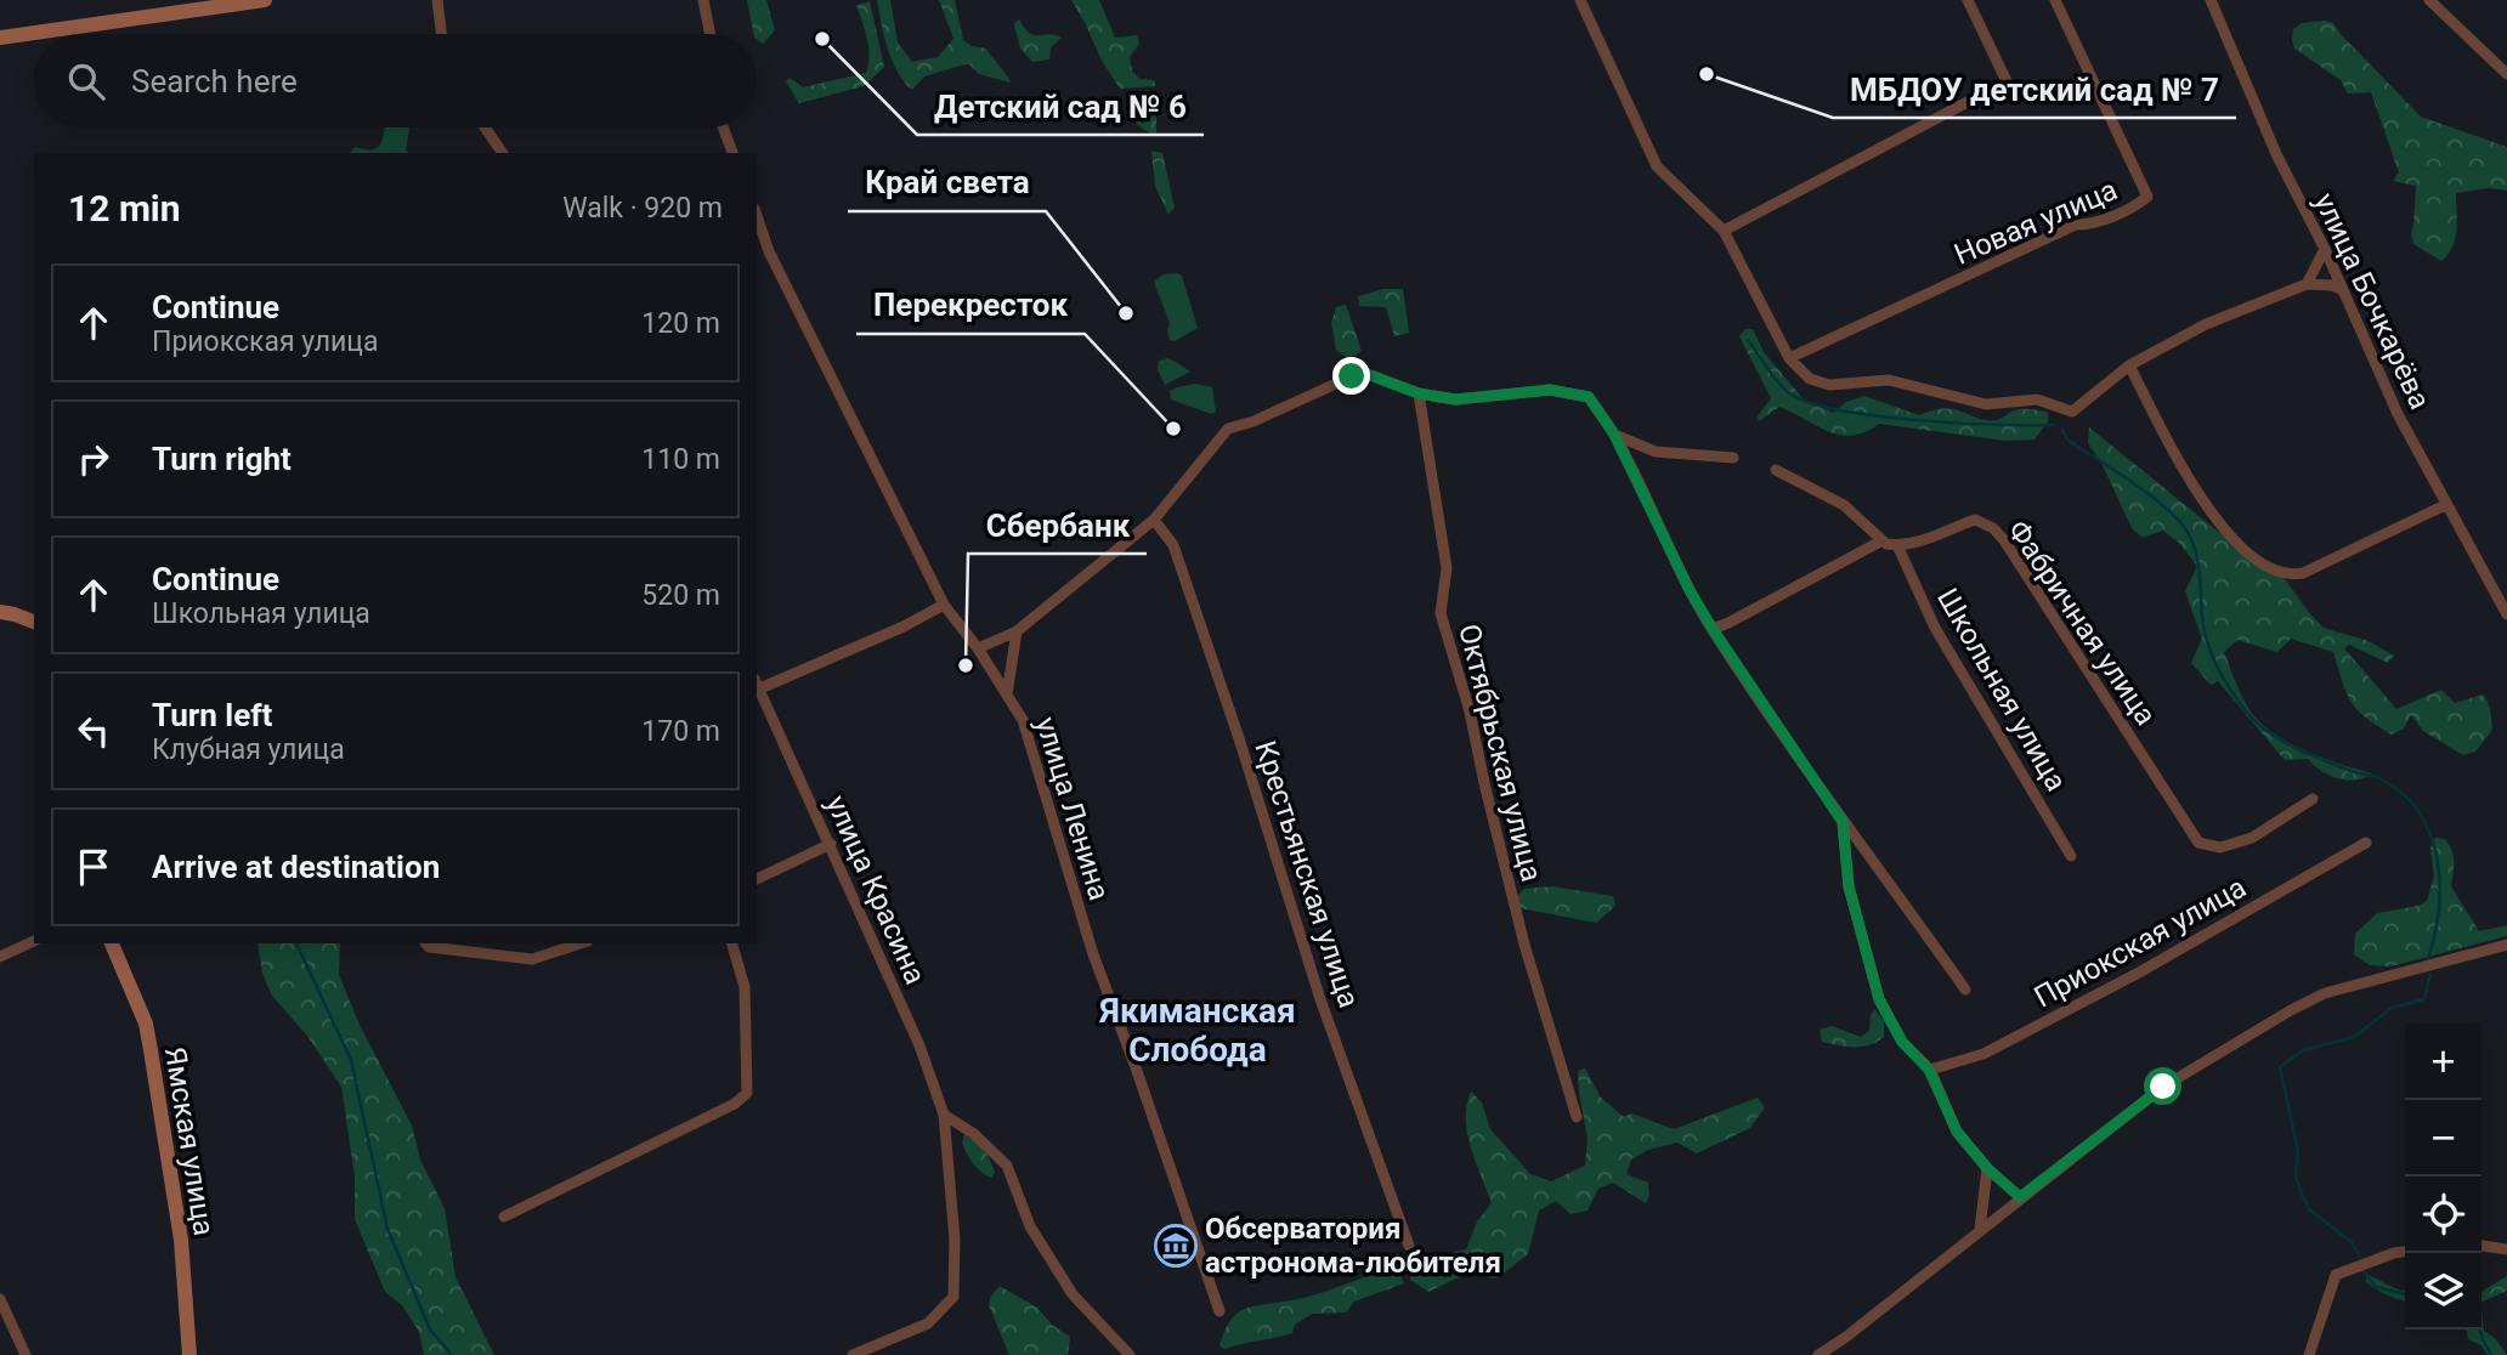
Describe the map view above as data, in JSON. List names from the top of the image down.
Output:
{
  "streets": {
    "street": [
      "Новая улица",
      "улица Бочкарёва",
      "Фабричная улица",
      "Школьная улица",
      "Октябрьская улица",
      "улица Ленина",
      "Крестьянская улица",
      "улица Красина",
      "Приокская улица",
      "Ямская улица"
    ]
  },
  "crossings": [
    ["Фабричная улица", "Школьная улица"],
    ["улица Ленина", "улица Красина"]
  ],
  "districts": ["Якиманская Слобода"],
  "places": {
    "other": [
      "Детский сад № 6",
      "МБДОУ детский сад № 7",
      "Край света",
      "Перекресток",
      "Сбербанк"
    ],
    "museum": ["Обсерватория астронома-любителя"]
  },
  "page": {
    "search": "Search here",
    "heading": ["12 min", "Walk · 920 m"],
    "list": [
      ["Continue", "Приокская улица", "120 m"],
      ["Turn right", "110 m"],
      ["Continue", "Школьная улица", "520 m"],
      ["Turn left", "Клубная улица", "170 m"],
      "Arrive at destination"
    ],
    "map_buttons": ["+", "−"]
  }
}
